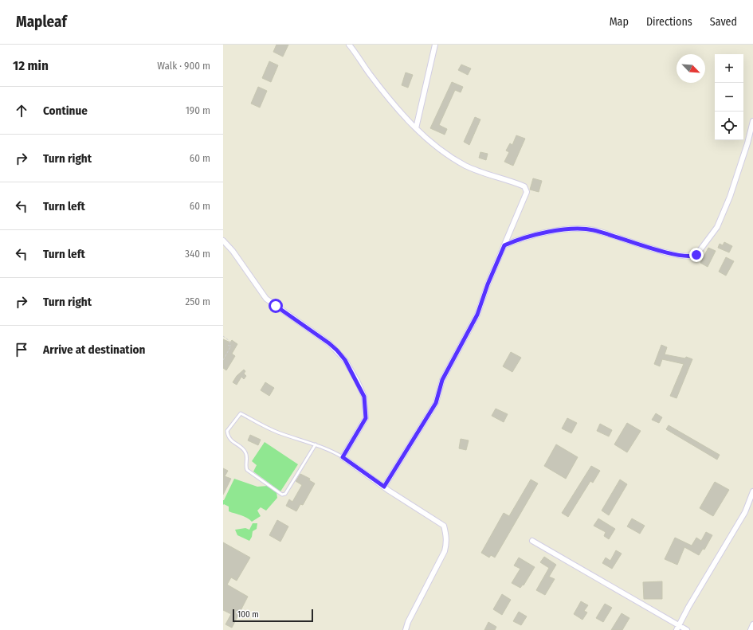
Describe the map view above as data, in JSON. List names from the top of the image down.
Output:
{
  "scale_bar": "100 m",
  "north": "bottom right",
  "page": {
    "header": "Mapleaf",
    "nav": ["Map", "Directions", "Saved"],
    "heading": ["12 min", "Walk · 900 m"],
    "map_buttons": ["+", "−"],
    "list": [
      ["Continue", "190 m"],
      ["Turn right", "60 m"],
      ["Turn left", "60 m"],
      ["Turn left", "340 m"],
      ["Turn right", "250 m"],
      "Arrive at destination"
    ],
    "scale": "100 m"
  }
}
